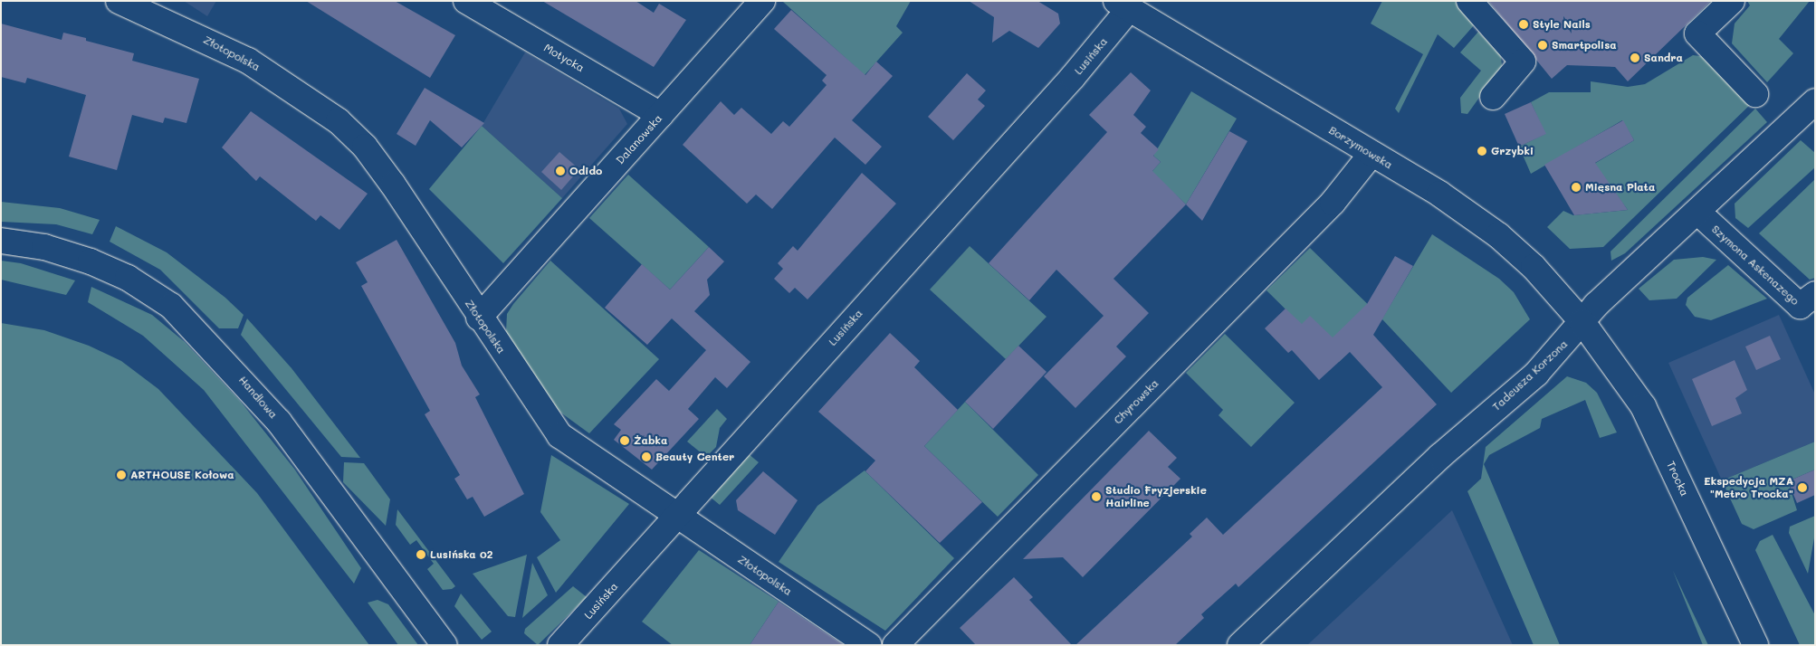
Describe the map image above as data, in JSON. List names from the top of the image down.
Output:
{
  "streets": {
    "street": [
      "Złotopolska",
      "Lusińska",
      "Motycka",
      "Dalanowska",
      "Borzymowska",
      "Szymona Askenazego",
      "Tadeusza Korzona",
      "Handlowa",
      "Chyrowska",
      "Trocka"
    ]
  },
  "crossings": [
    ["Złotopolska", "Lusińska"],
    ["Złotopolska", "Dalanowska"],
    ["Lusińska", "Borzymowska"],
    ["Motycka", "Dalanowska"],
    ["Borzymowska", "Tadeusza Korzona"],
    ["Borzymowska", "Chyrowska"],
    ["Borzymowska", "Trocka"],
    ["Szymona Askenazego", "Tadeusza Korzona"],
    ["Tadeusza Korzona", "Trocka"]
  ],
  "places": [
    "Style Nails",
    "Smartpolisa",
    "Sandra",
    "Grzybki",
    "Odido",
    "Mięsna Plata",
    "Żabka",
    "Beauty Center",
    "ARTHOUSE Kołowa",
    "Ekspedycja MZA \"Metro Trocka\"",
    "Studio Fryzjerskie Hairline",
    "Lusińska 02"
  ]
}
